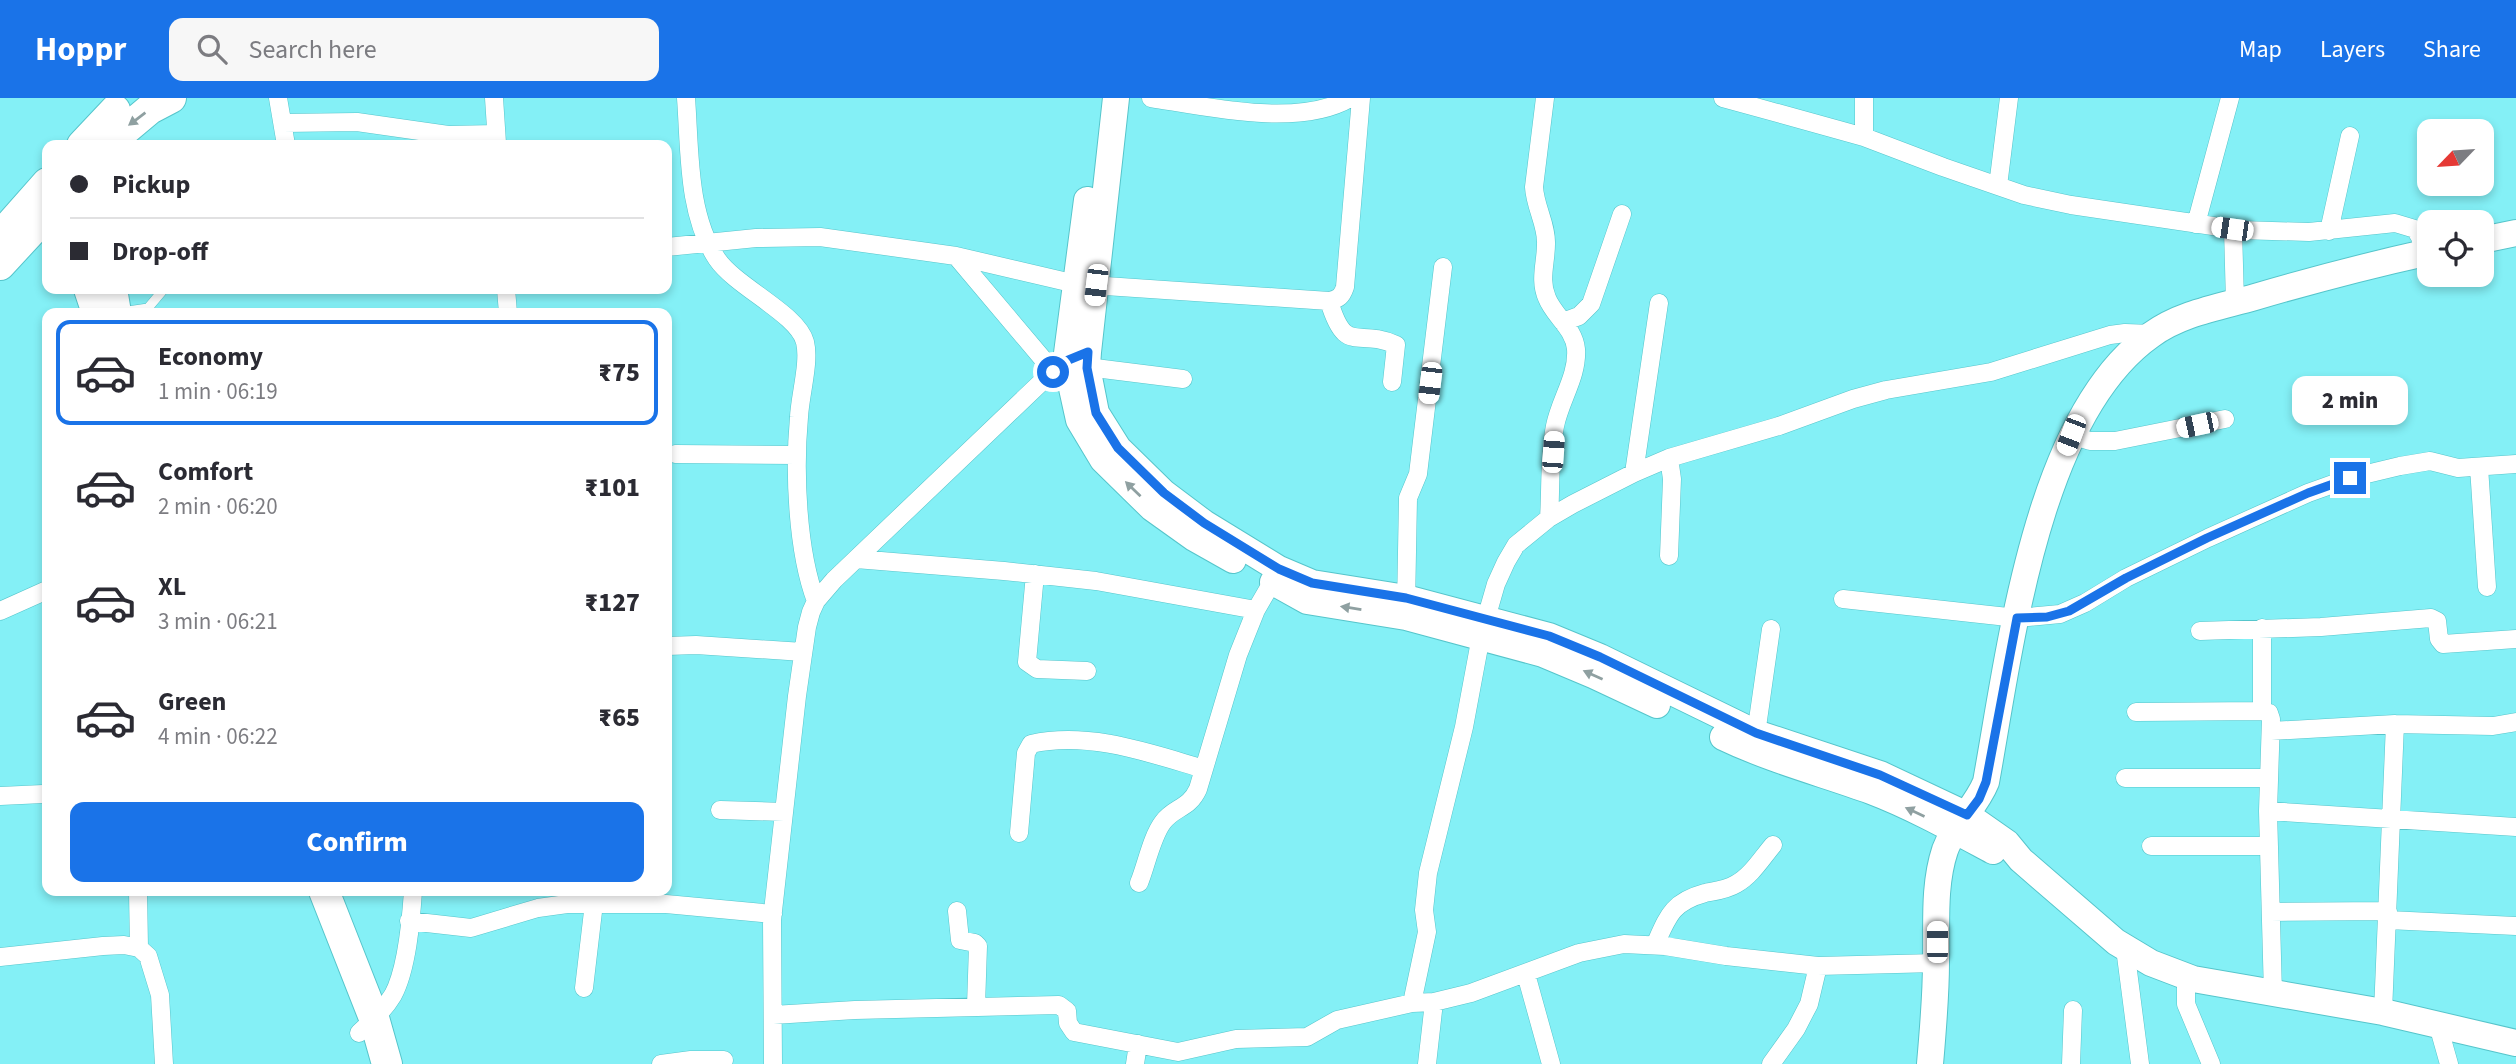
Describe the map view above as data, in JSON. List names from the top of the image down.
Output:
{
  "north": "bottom left",
  "page": {
    "header": "Hoppr",
    "search": "Search here",
    "nav": ["Map", "Layers", "Share"],
    "banner": ["Pickup", "Drop-off"],
    "list": [
      {
        "name": "Economy",
        "note": "1 min · 06:19",
        "value": "₹75"
      },
      {
        "name": "Comfort",
        "note": "2 min · 06:20",
        "value": "₹101"
      },
      {
        "name": "XL",
        "note": "3 min · 06:21",
        "value": "₹127"
      },
      {
        "name": "Green",
        "note": "4 min · 06:22",
        "value": "₹65"
      }
    ],
    "bubble": "2 min",
    "buttons": "Confirm"
  }
}
